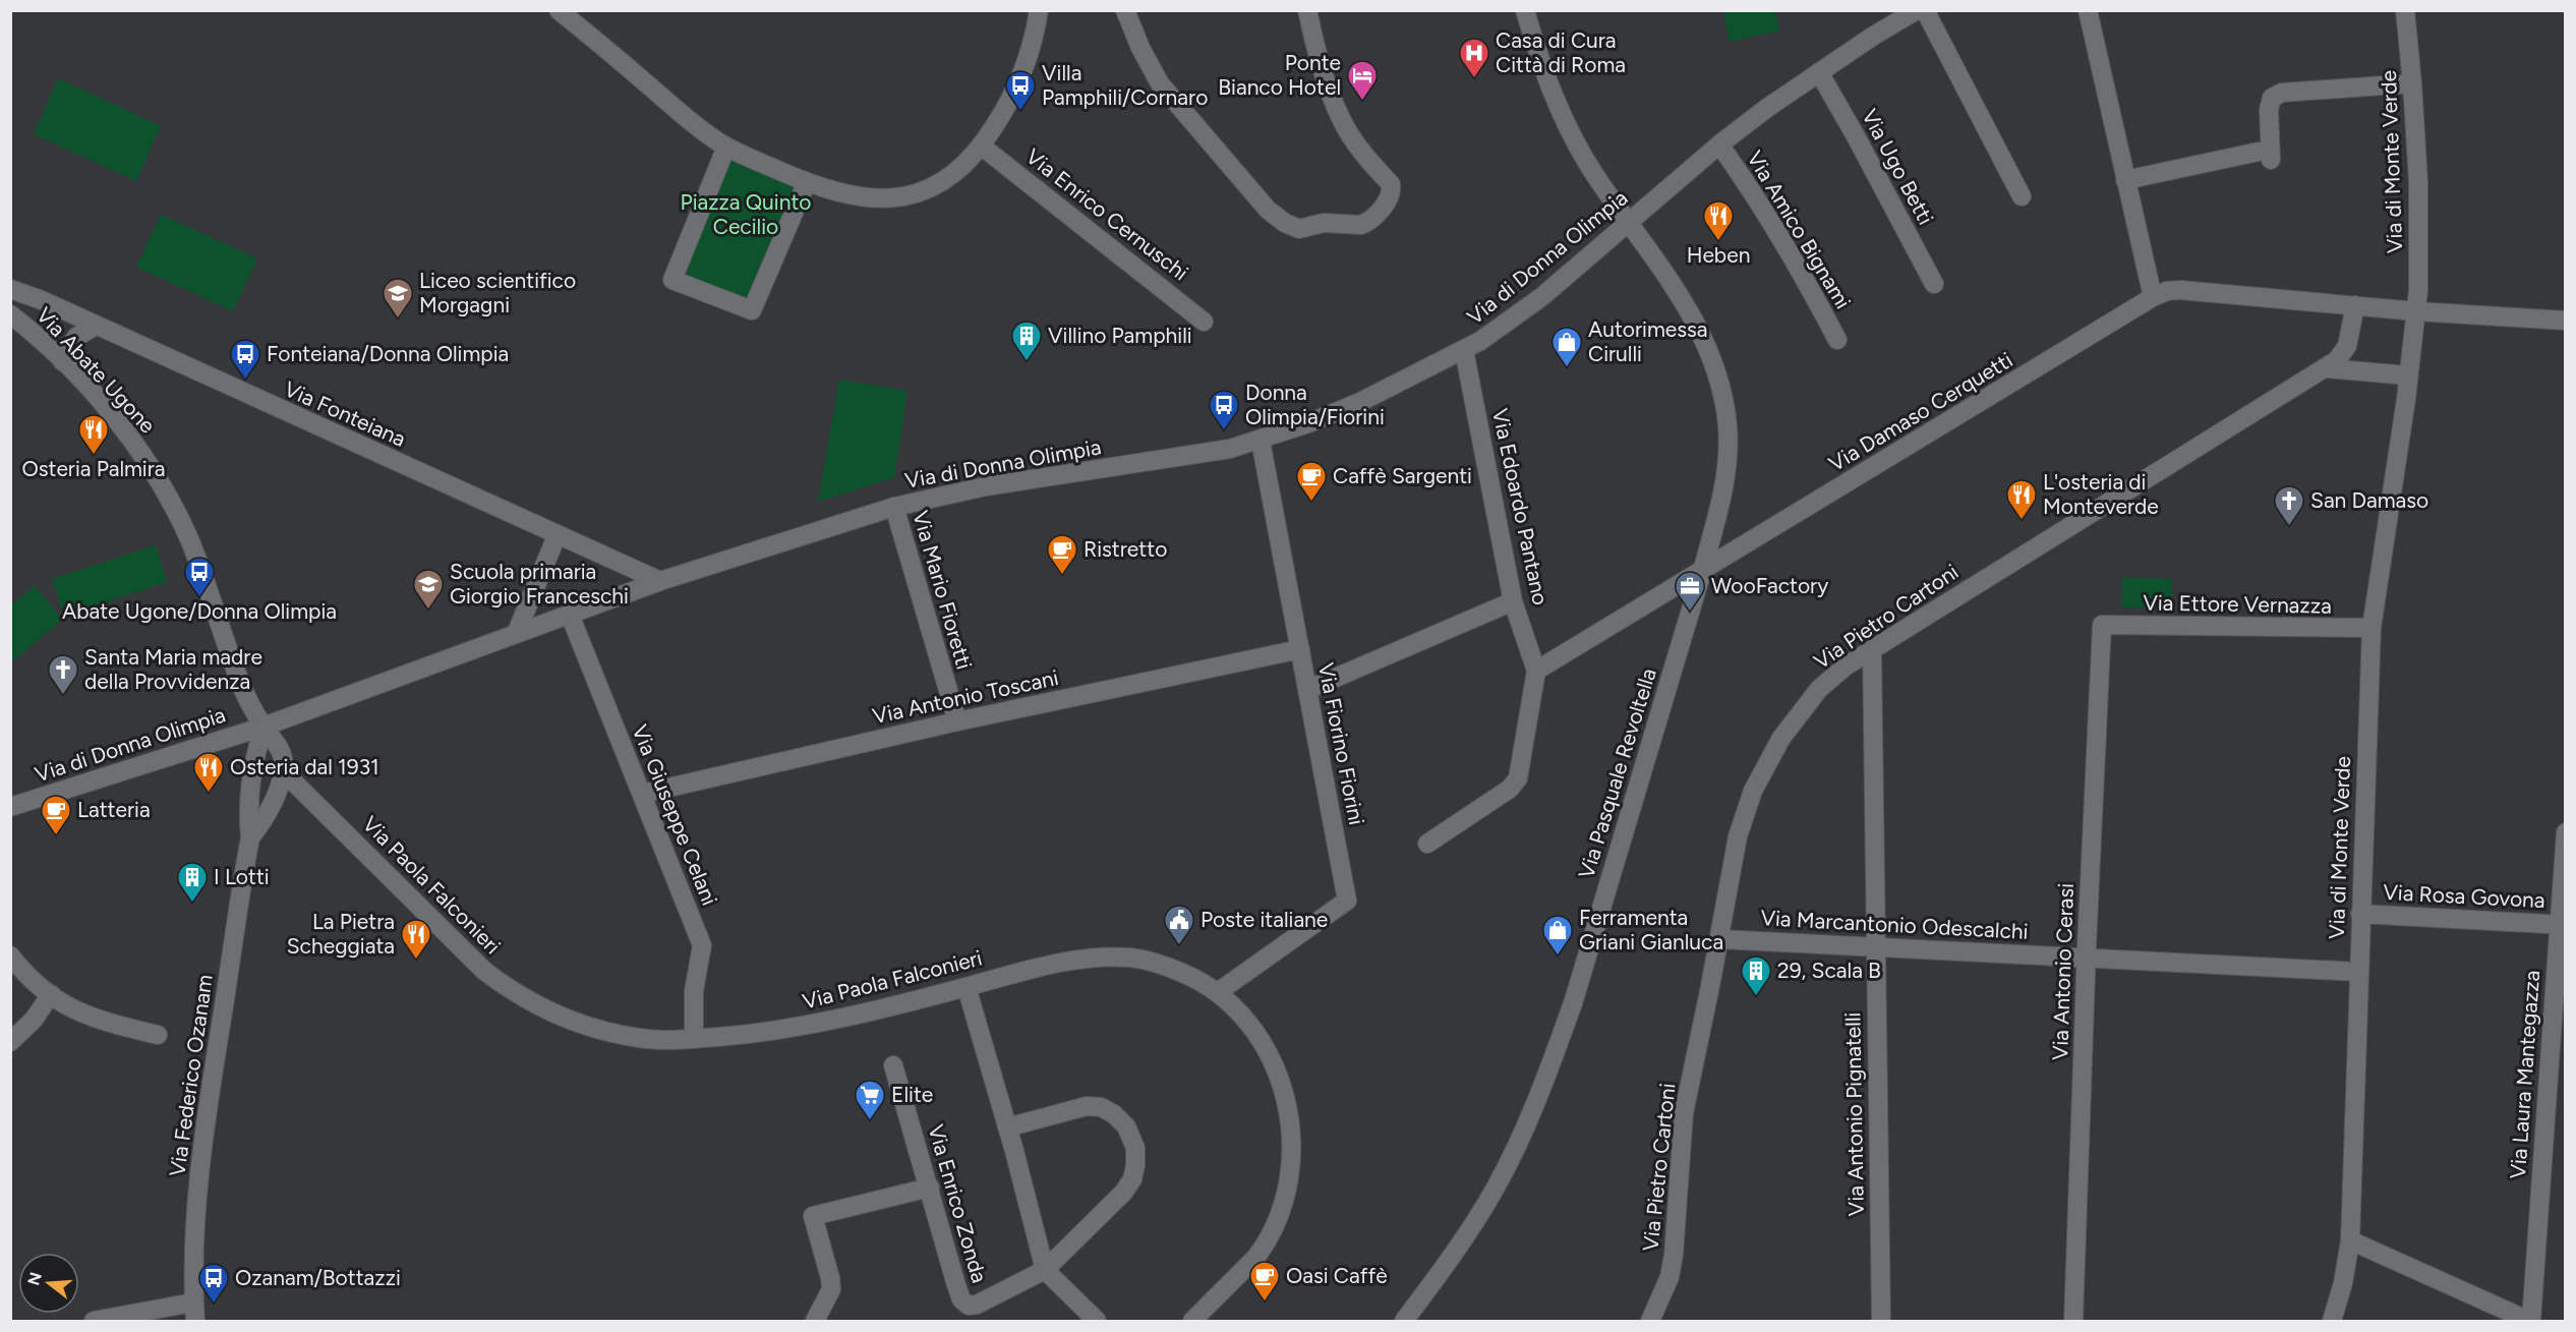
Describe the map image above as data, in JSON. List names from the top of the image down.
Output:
{
  "streets": {
    "street": [
      "Via di Monte Verde",
      "Via Ugo Betti",
      "Via Enrico Cernuschi",
      "Via Amico Bignami",
      "Via di Donna Olimpia",
      "Via Abate Ugone",
      "Via Damaso Cerquetti",
      "Via Fonteiana",
      "Via Edoardo Pantano",
      "Via Mario Fioretti",
      "Via Ettore Vernazza",
      "Via Pietro Cartoni",
      "Via Antonio Toscani",
      "Via Fiorino Fiorini",
      "Via Pasquale Revoltella",
      "Via Giuseppe Celani",
      "Via Paola Falconieri",
      "Via Rosa Govona",
      "Via Marcantonio Odescalchi",
      "Via Antonio Cerasi",
      "Via Laura Mantegazza",
      "Via Federico Ozanam",
      "Via Antonio Pignatelli",
      "Via Enrico Zonda"
    ]
  },
  "crossings": [
    ["Via di Monte Verde", "Via Damaso Cerquetti"],
    ["Via di Monte Verde", "Via Ettore Vernazza"],
    ["Via di Monte Verde", "Via Rosa Govona"],
    ["Via di Monte Verde", "Via Marcantonio Odescalchi"],
    ["Via Ugo Betti", "Via di Donna Olimpia"],
    ["Via Amico Bignami", "Via di Donna Olimpia"],
    ["Via di Donna Olimpia", "Via Abate Ugone"],
    ["Via di Donna Olimpia", "Via Fonteiana"],
    ["Via di Donna Olimpia", "Via Edoardo Pantano"],
    ["Via di Donna Olimpia", "Via Mario Fioretti"],
    ["Via di Donna Olimpia", "Via Fiorino Fiorini"],
    ["Via di Donna Olimpia", "Via Pasquale Revoltella"],
    ["Via di Donna Olimpia", "Via Giuseppe Celani"],
    ["Via Abate Ugone", "Via Paola Falconieri"],
    ["Via Damaso Cerquetti", "Via Edoardo Pantano"],
    ["Via Damaso Cerquetti", "Via Pietro Cartoni"],
    ["Via Damaso Cerquetti", "Via Pasquale Revoltella"],
    ["Via Mario Fioretti", "Via Antonio Toscani"],
    ["Via Ettore Vernazza", "Via Antonio Cerasi"],
    ["Via Pietro Cartoni", "Via Marcantonio Odescalchi"],
    ["Via Pietro Cartoni", "Via Antonio Pignatelli"],
    ["Via Antonio Toscani", "Via Fiorino Fiorini"],
    ["Via Antonio Toscani", "Via Giuseppe Celani"],
    ["Via Fiorino Fiorini", "Via Paola Falconieri"],
    ["Via Giuseppe Celani", "Via Paola Falconieri"],
    ["Via Rosa Govona", "Via Laura Mantegazza"],
    ["Via Marcantonio Odescalchi", "Via Antonio Cerasi"],
    ["Via Marcantonio Odescalchi", "Via Antonio Pignatelli"]
  ],
  "parks": ["Piazza Quinto Cecilio"],
  "places": {
    "hospital": ["Casa di Cura Città di Roma"],
    "hotel": ["Ponte Bianco Hotel"],
    "bus stop": [
      "Villa Pamphili/Cornaro",
      "Fonteiana/Donna Olimpia",
      "Donna Olimpia/Fiorini",
      "Abate Ugone/Donna Olimpia",
      "Ozanam/Bottazzi"
    ],
    "restaurant": [
      "Heben",
      "Osteria Palmira",
      "L'osteria di Monteverde",
      "Osteria dal 1931",
      "La Pietra Scheggiata"
    ],
    "school or university": ["Liceo scientifico Morgagni", "Scuola primaria Giorgio Franceschi"],
    "building": ["Villino Pamphili", "I Lotti", "29, Scala B"],
    "shop": ["Autorimessa Cirulli", "Ferramenta Griani Gianluca"],
    "cafe": [
      "Caffè Sargenti",
      "Ristretto",
      "Latteria",
      "Oasi Caffè"
    ],
    "church": ["San Damaso", "Santa Maria madre della Provvidenza"],
    "office": ["WooFactory"],
    "public building": ["Poste italiane"],
    "supermarket": ["Elite"]
  },
  "north": "left"
}
